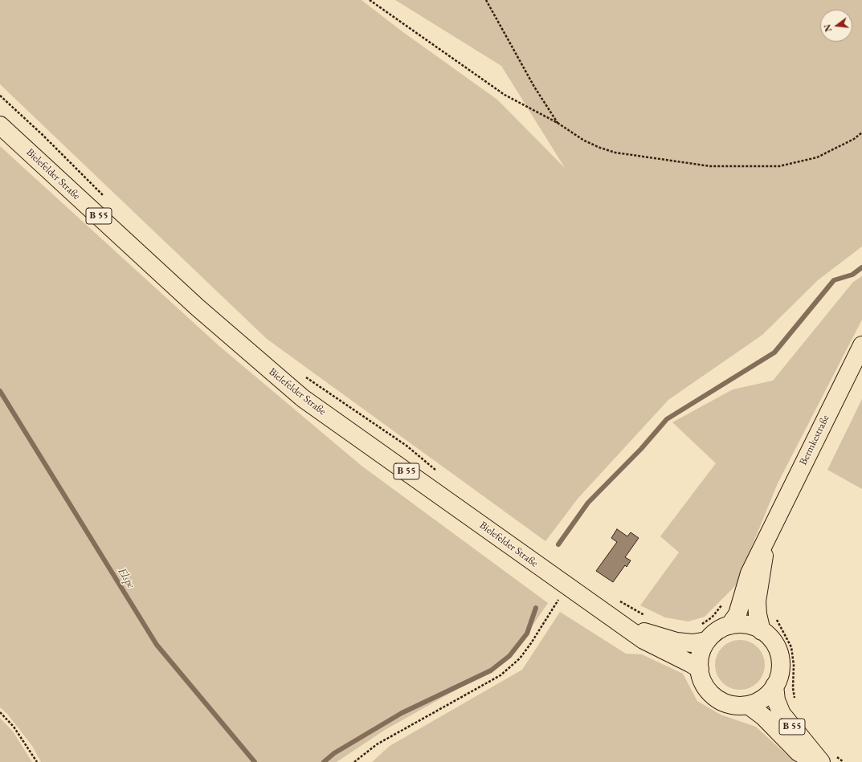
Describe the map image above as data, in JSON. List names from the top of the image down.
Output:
{
  "streets": {
    "main road": ["Bielefelder Straße", "B 55", "Bermkestraße"]
  },
  "crossings": [
    ["Bielefelder Straße", "B 55"],
    ["B 55", "Bermkestraße"]
  ],
  "water": ["Elspe"],
  "north": "left"
}
